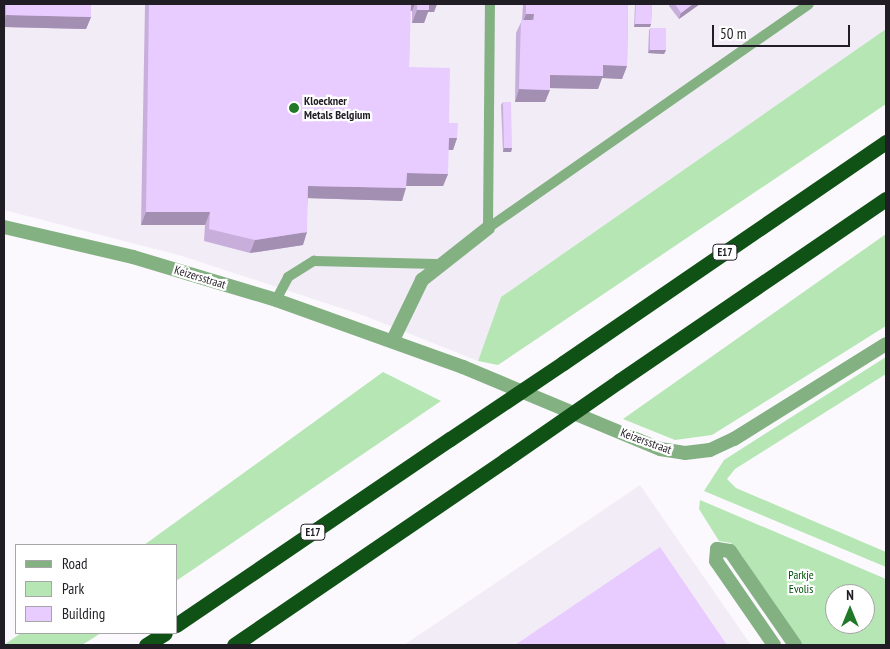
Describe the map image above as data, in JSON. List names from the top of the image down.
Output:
{
  "streets": {
    "highway": ["E17"],
    "street": ["Keizersstraat"]
  },
  "parks": ["Parkje Evolis"],
  "places": ["Kloeckner Metals Belgium"],
  "legend": ["Road", "Park", "Building"],
  "scale_bar": "50 m",
  "north": "top"
}
